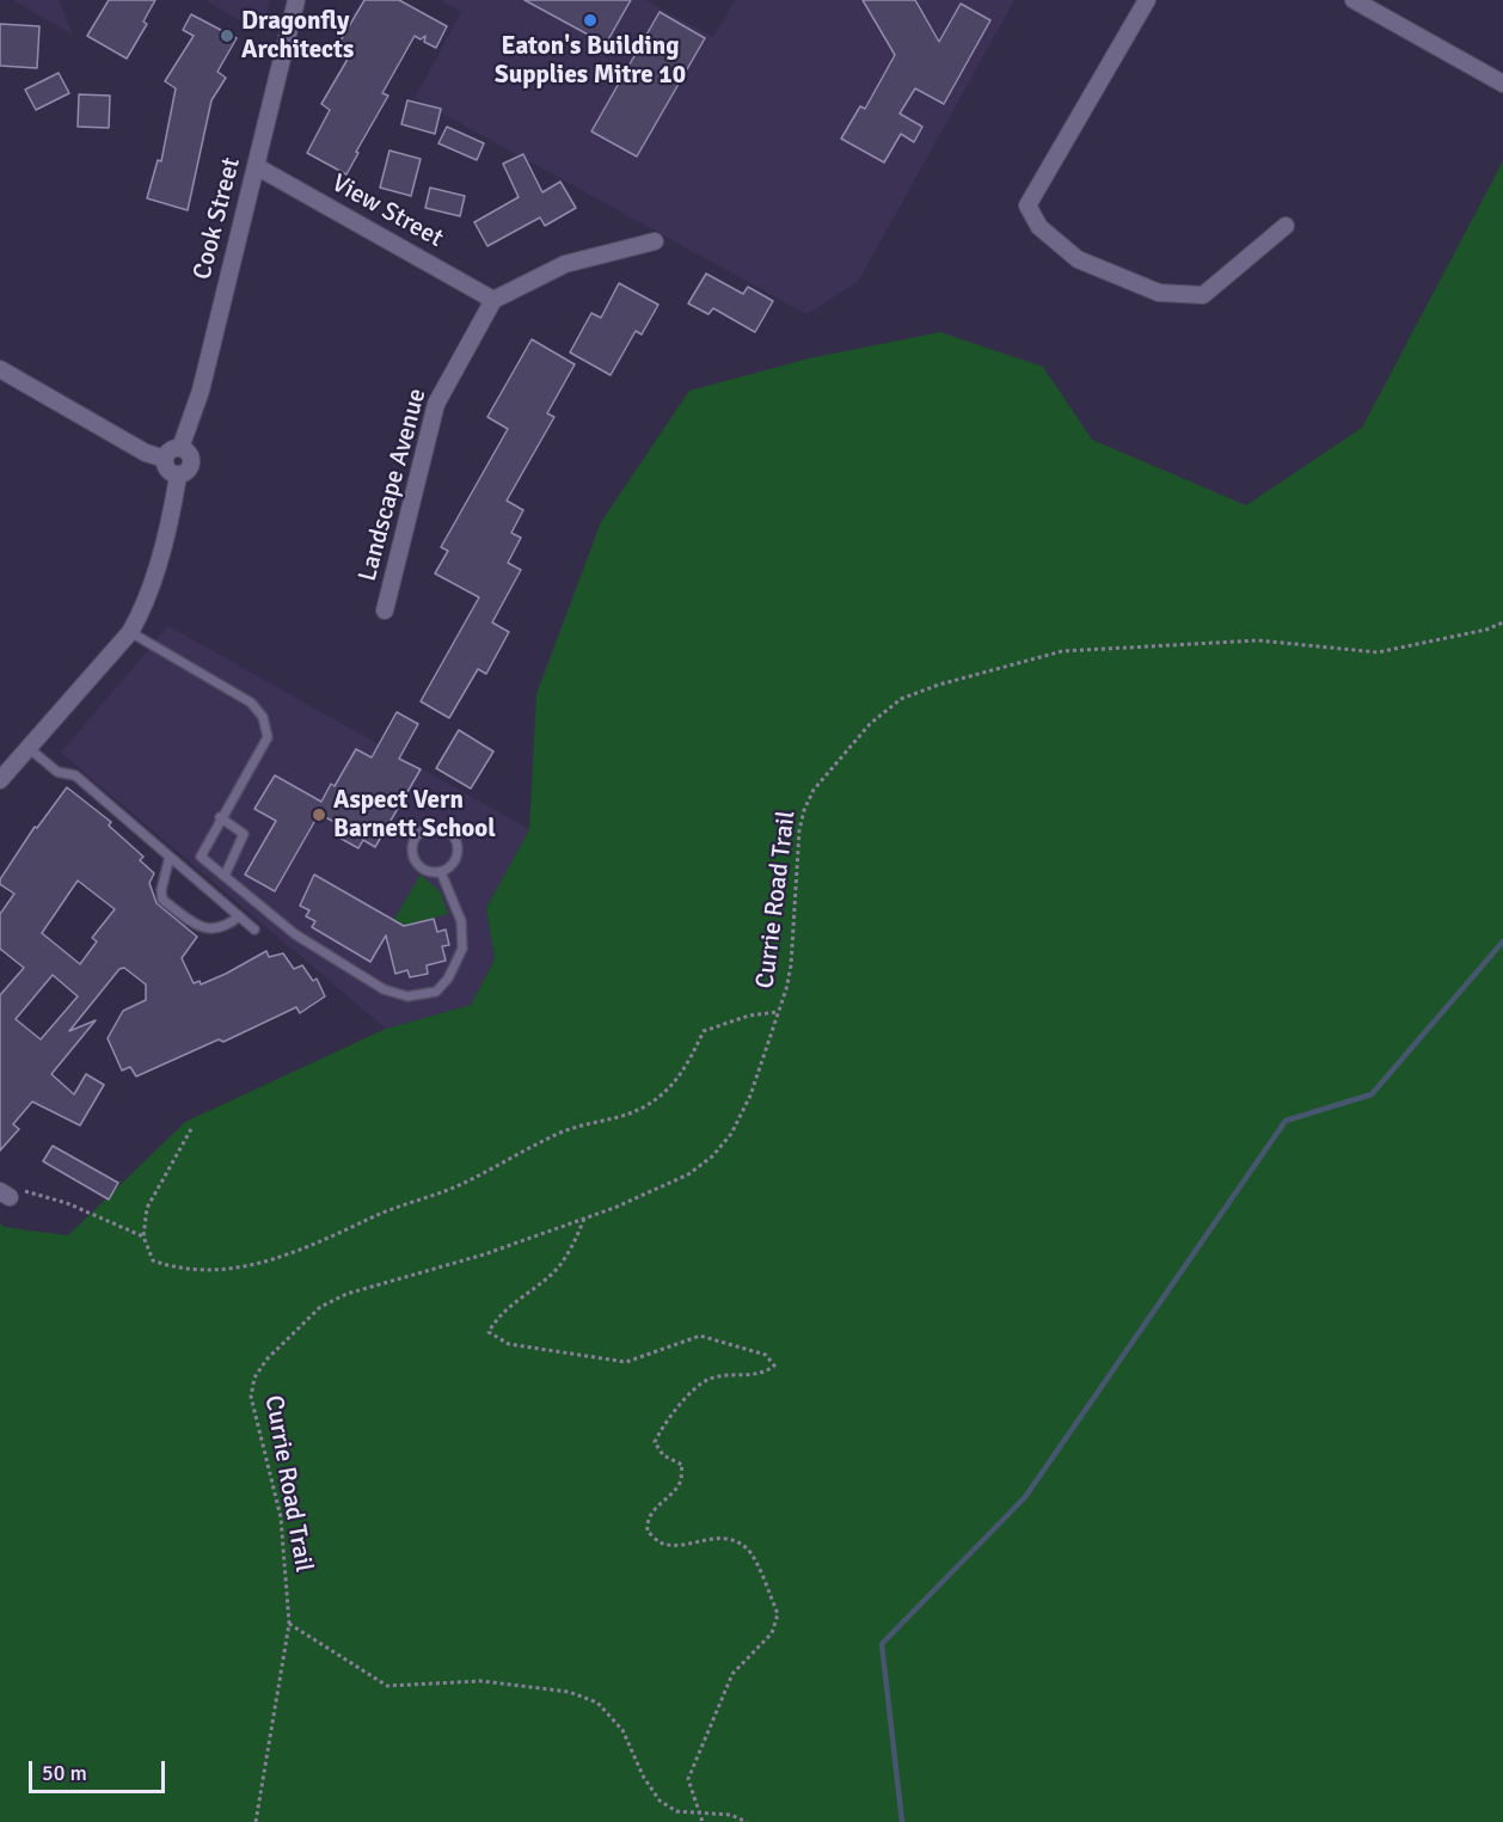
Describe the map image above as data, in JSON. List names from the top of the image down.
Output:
{
  "streets": {
    "street": ["View Street", "Cook Street", "Landscape Avenue"],
    "path": ["Currie Road Trail"]
  },
  "crossings": [
    ["View Street", "Cook Street"],
    ["View Street", "Landscape Avenue"]
  ],
  "places": ["Eaton's Building Supplies Mitre 10", "Dragonfly Architects", "Aspect Vern Barnett School"],
  "scale_bar": "50 m"
}
